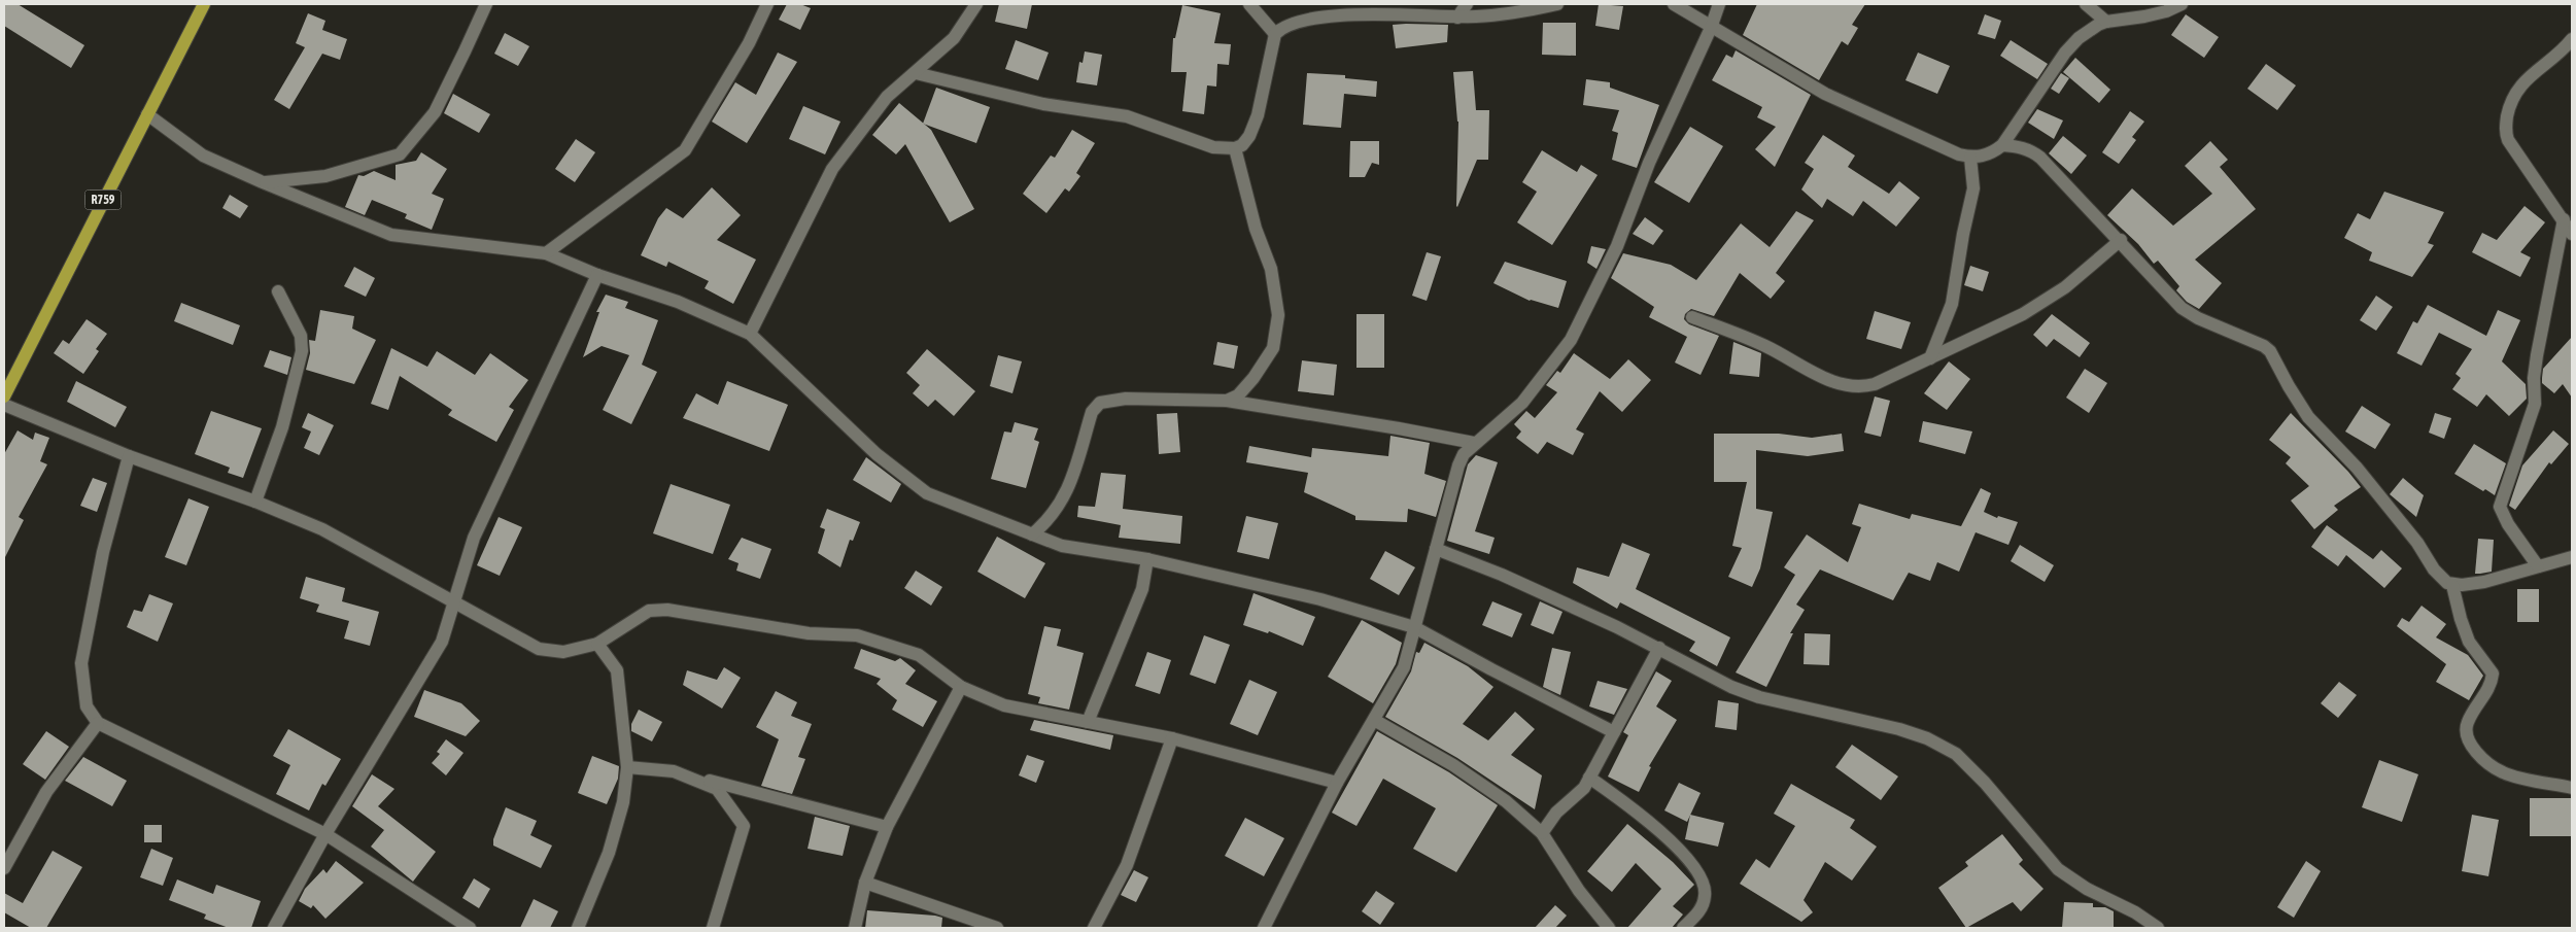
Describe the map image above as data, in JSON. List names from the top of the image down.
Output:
{
  "streets": {
    "main road": ["R759"]
  }
}
